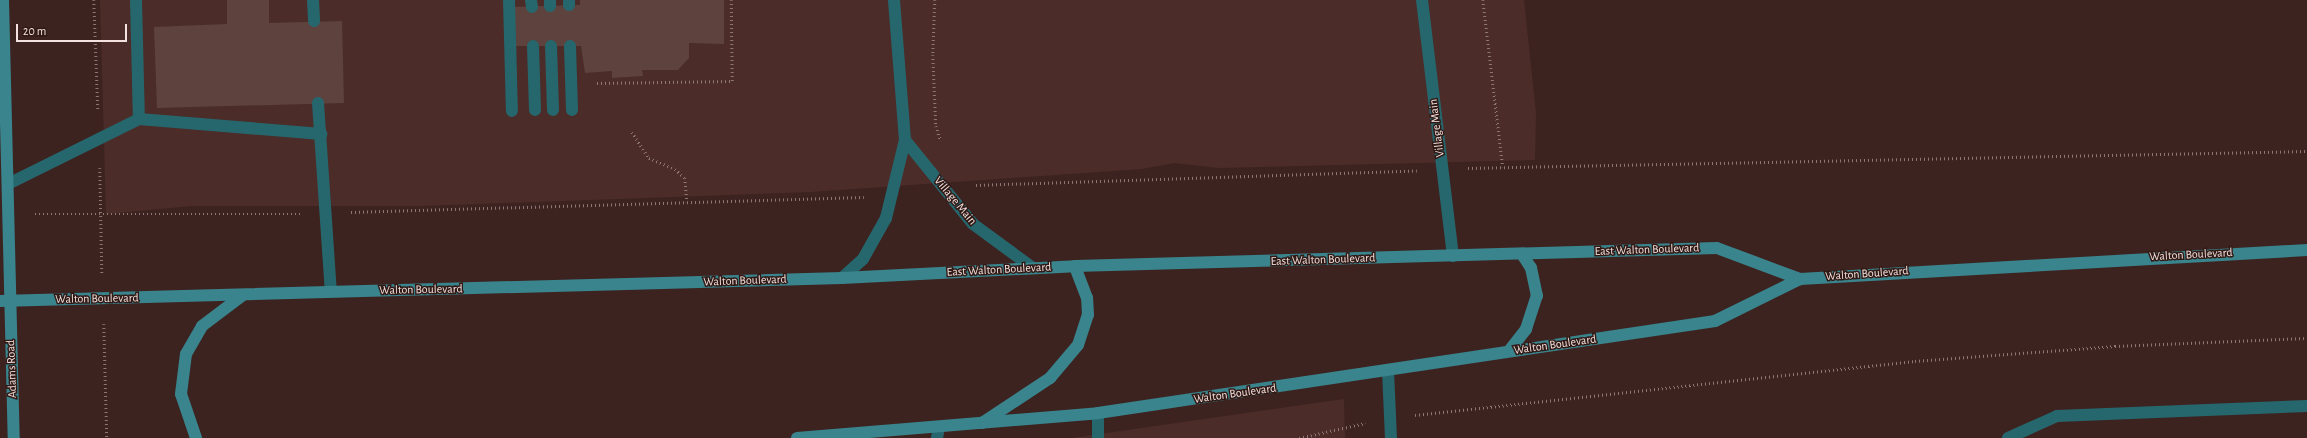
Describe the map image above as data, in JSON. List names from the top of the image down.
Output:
{
  "streets": {
    "main road": ["East Walton Boulevard", "Walton Boulevard", "Adams Road"],
    "street": ["Village Main"]
  },
  "crossings": [
    ["Village Main", "East Walton Boulevard"],
    ["East Walton Boulevard", "Walton Boulevard"],
    ["Walton Boulevard", "Adams Road"]
  ],
  "scale_bar": "20 m"
}
